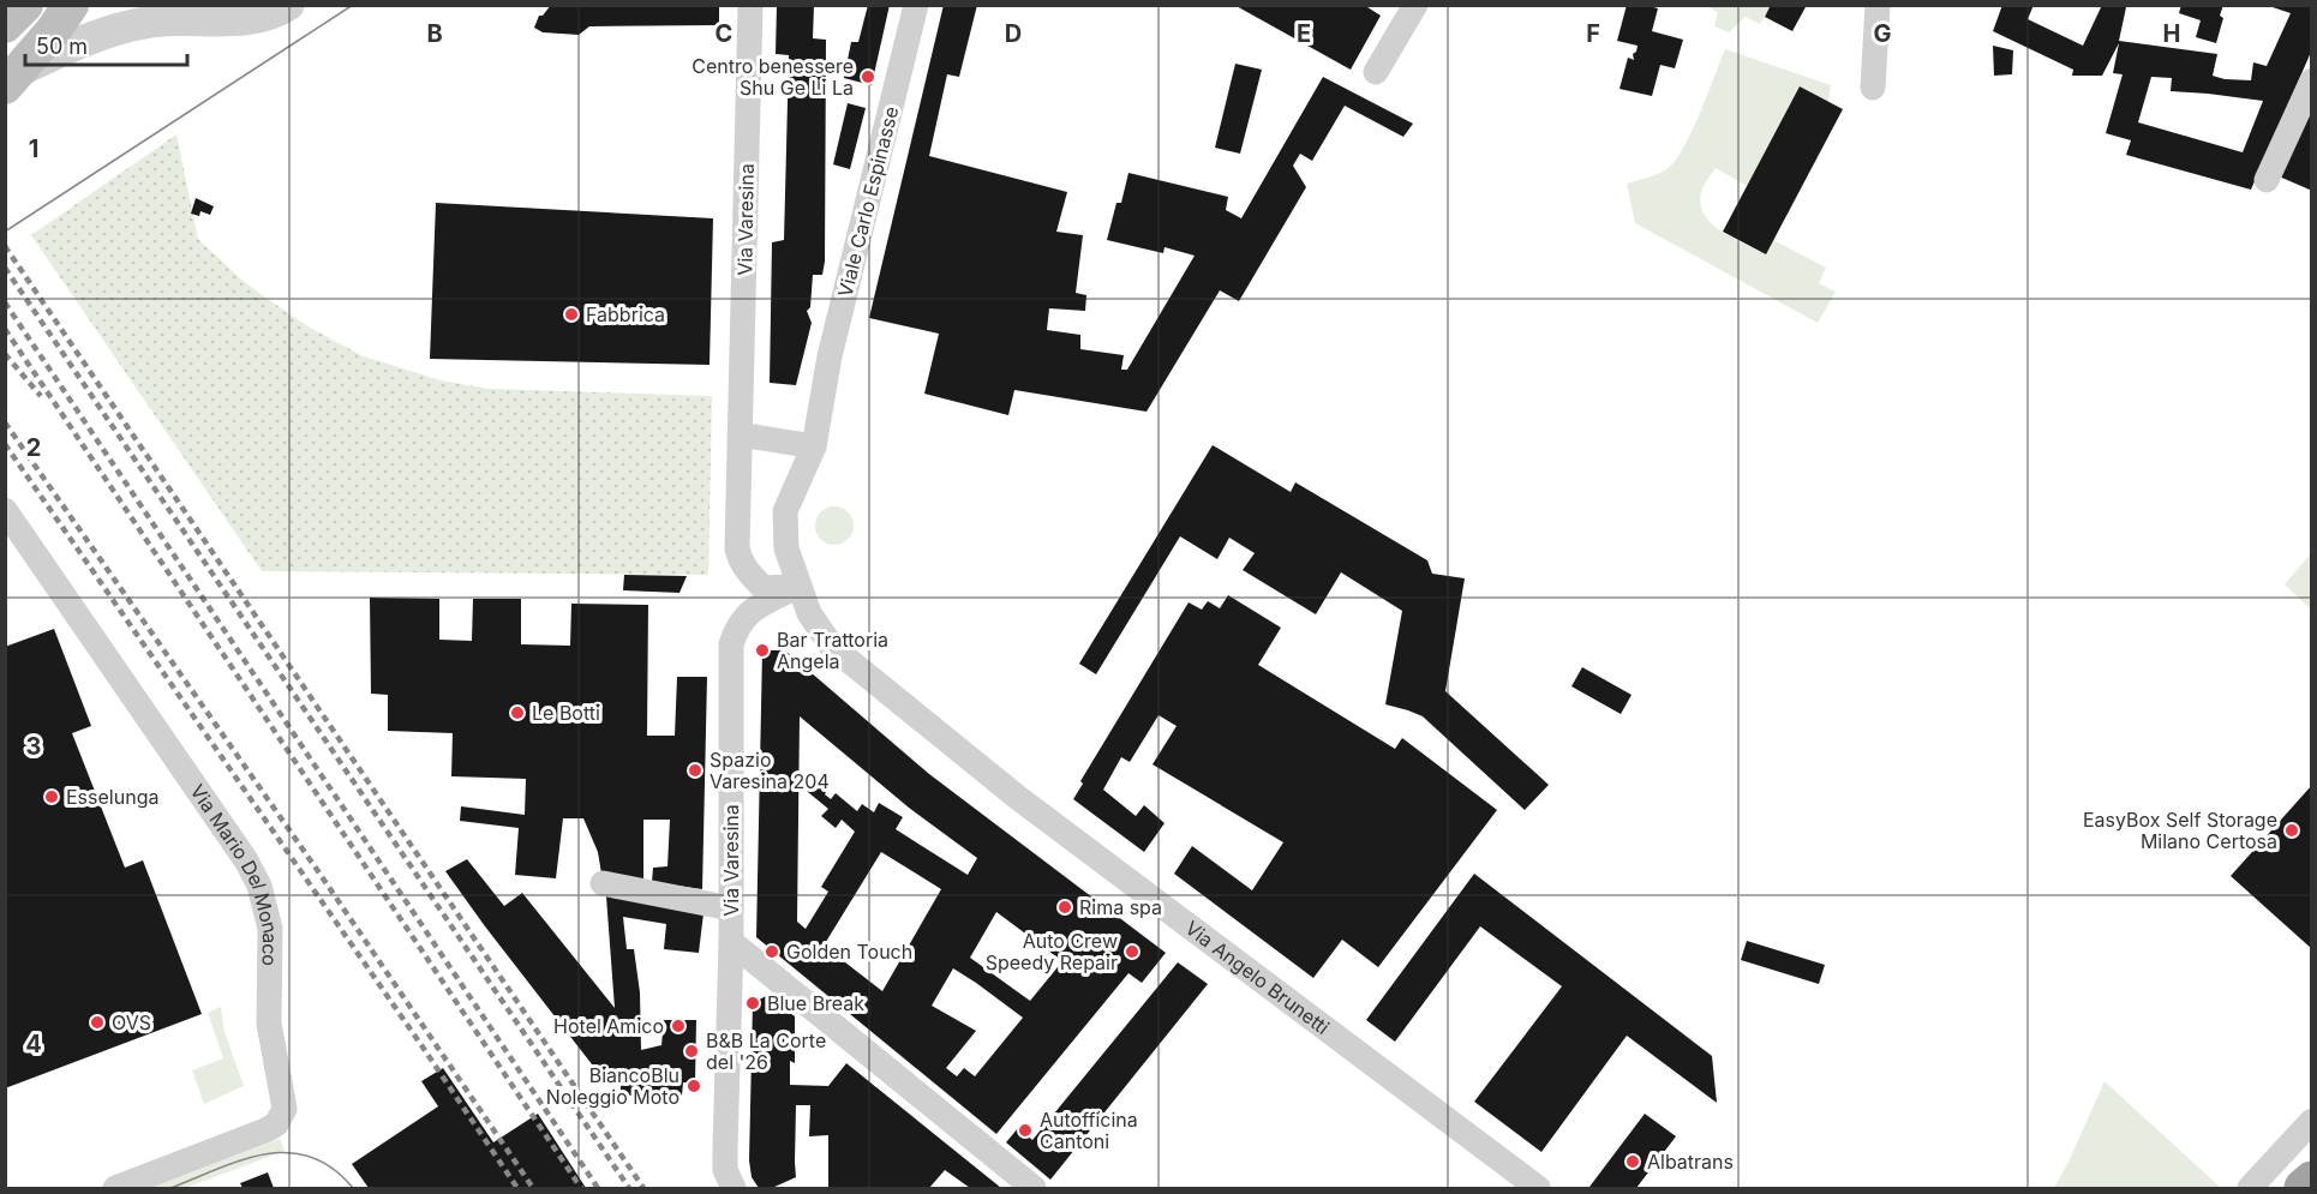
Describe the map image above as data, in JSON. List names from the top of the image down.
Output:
{
  "streets": {
    "street": [
      "Viale Carlo Espinasse",
      "Via Varesina",
      "Via Mario Del Monaco",
      "Via Angelo Brunetti"
    ]
  },
  "crossings": [
    ["Viale Carlo Espinasse", "Via Angelo Brunetti"],
    ["Via Varesina", "Via Angelo Brunetti"]
  ],
  "places": [
    "Centro benessere Shu Ge Li La",
    "Fabbrica",
    "Bar Trattoria Angela",
    "Le Botti",
    "Spazio Varesina 204",
    "Esselunga",
    "EasyBox Self Storage Milano Certosa",
    "Rima spa",
    "Golden Touch",
    "Auto Crew Speedy Repair",
    "Blue Break",
    "OVS",
    "Hotel Amico",
    "B&B La Corte del '26",
    "BiancoBlu Noleggio Moto",
    "Autofficina Cantoni",
    "Albatrans"
  ],
  "scale_bar": "50 m",
  "grid": {
    "columns": [
      "B",
      "C",
      "D",
      "E",
      "F",
      "G",
      "H"
    ],
    "rows": [
      "1",
      "2",
      "3",
      "4"
    ]
  }
}
